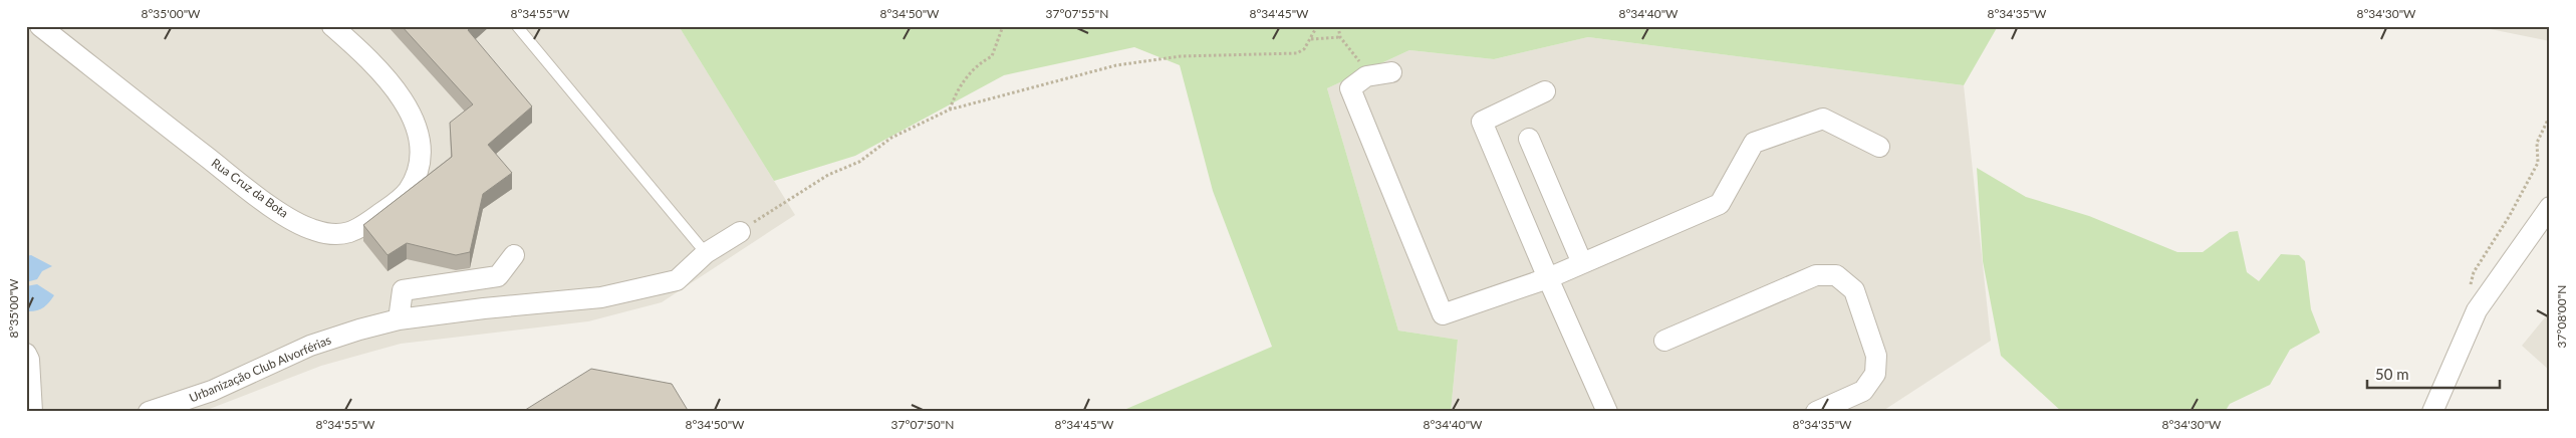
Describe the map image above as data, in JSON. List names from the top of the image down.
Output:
{
  "streets": {
    "street": ["Rua Cruz da Bota", "Urbanização Club Alvorférias"]
  },
  "scale_bar": "50 m",
  "coordinates": [
    "8°35'00\"W",
    "8°34'55\"W",
    "8°34'50\"W",
    "37°07'55\"N",
    "8°34'45\"W",
    "8°34'40\"W",
    "8°34'35\"W",
    "8°34'30\"W",
    "37°08'00\"N",
    "37°07'50\"N"
  ]
}
